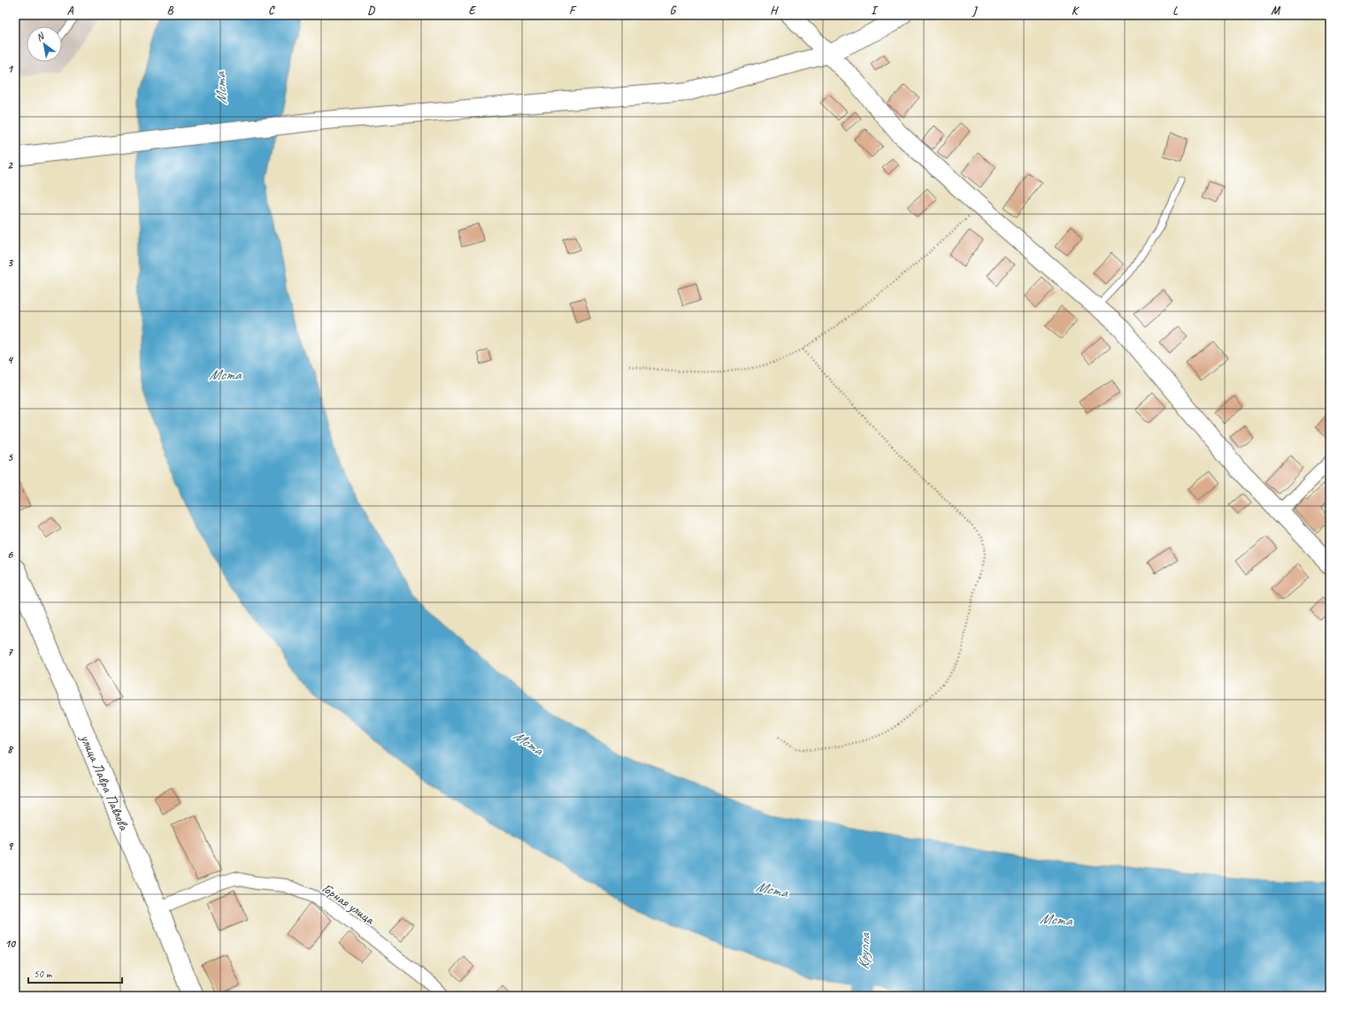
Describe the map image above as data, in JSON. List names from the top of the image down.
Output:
{
  "streets": {
    "main road": ["улица Лавра Павлова"],
    "street": ["Горная улица"]
  },
  "crossings": [
    ["улица Лавра Павлова", "Горная улица"]
  ],
  "water": ["Мста", "Круппа"],
  "scale_bar": "50 m",
  "north": "top left",
  "grid": {
    "columns": [
      "A",
      "B",
      "C",
      "D",
      "E",
      "F",
      "G",
      "H",
      "I",
      "J",
      "K",
      "L",
      "M"
    ],
    "rows": [
      "1",
      "2",
      "3",
      "4",
      "5",
      "6",
      "7",
      "8",
      "9",
      "10"
    ]
  }
}
